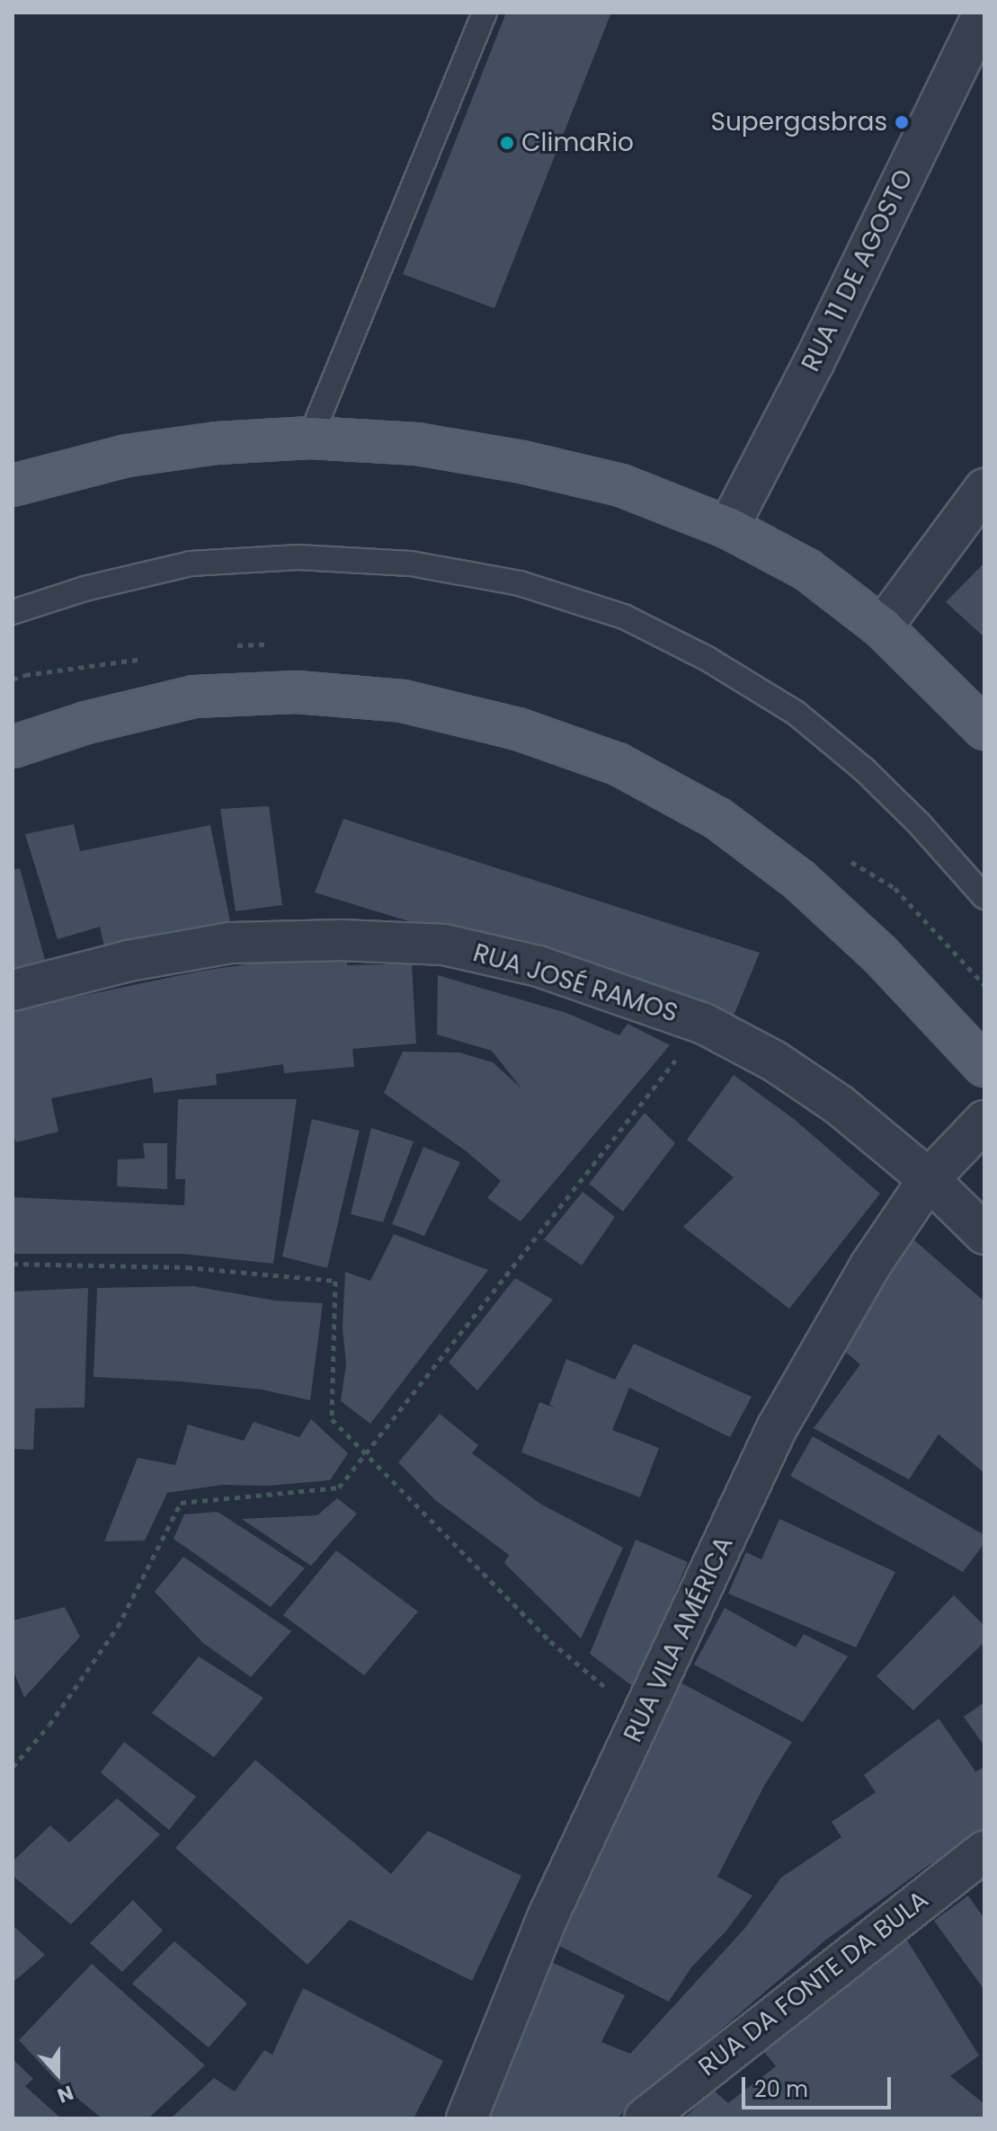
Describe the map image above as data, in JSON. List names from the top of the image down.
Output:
{
  "streets": {
    "street": [
      "RUA 11 DE AGOSTO",
      "RUA JOSÉ RAMOS",
      "RUA VILA AMÉRICA",
      "RUA DA FONTE DA BULA"
    ]
  },
  "crossings": [
    ["RUA JOSÉ RAMOS", "RUA VILA AMÉRICA"]
  ],
  "places": ["Supergasbras", "ClimaRio"],
  "scale_bar": "20 m",
  "north": "bottom"
}
